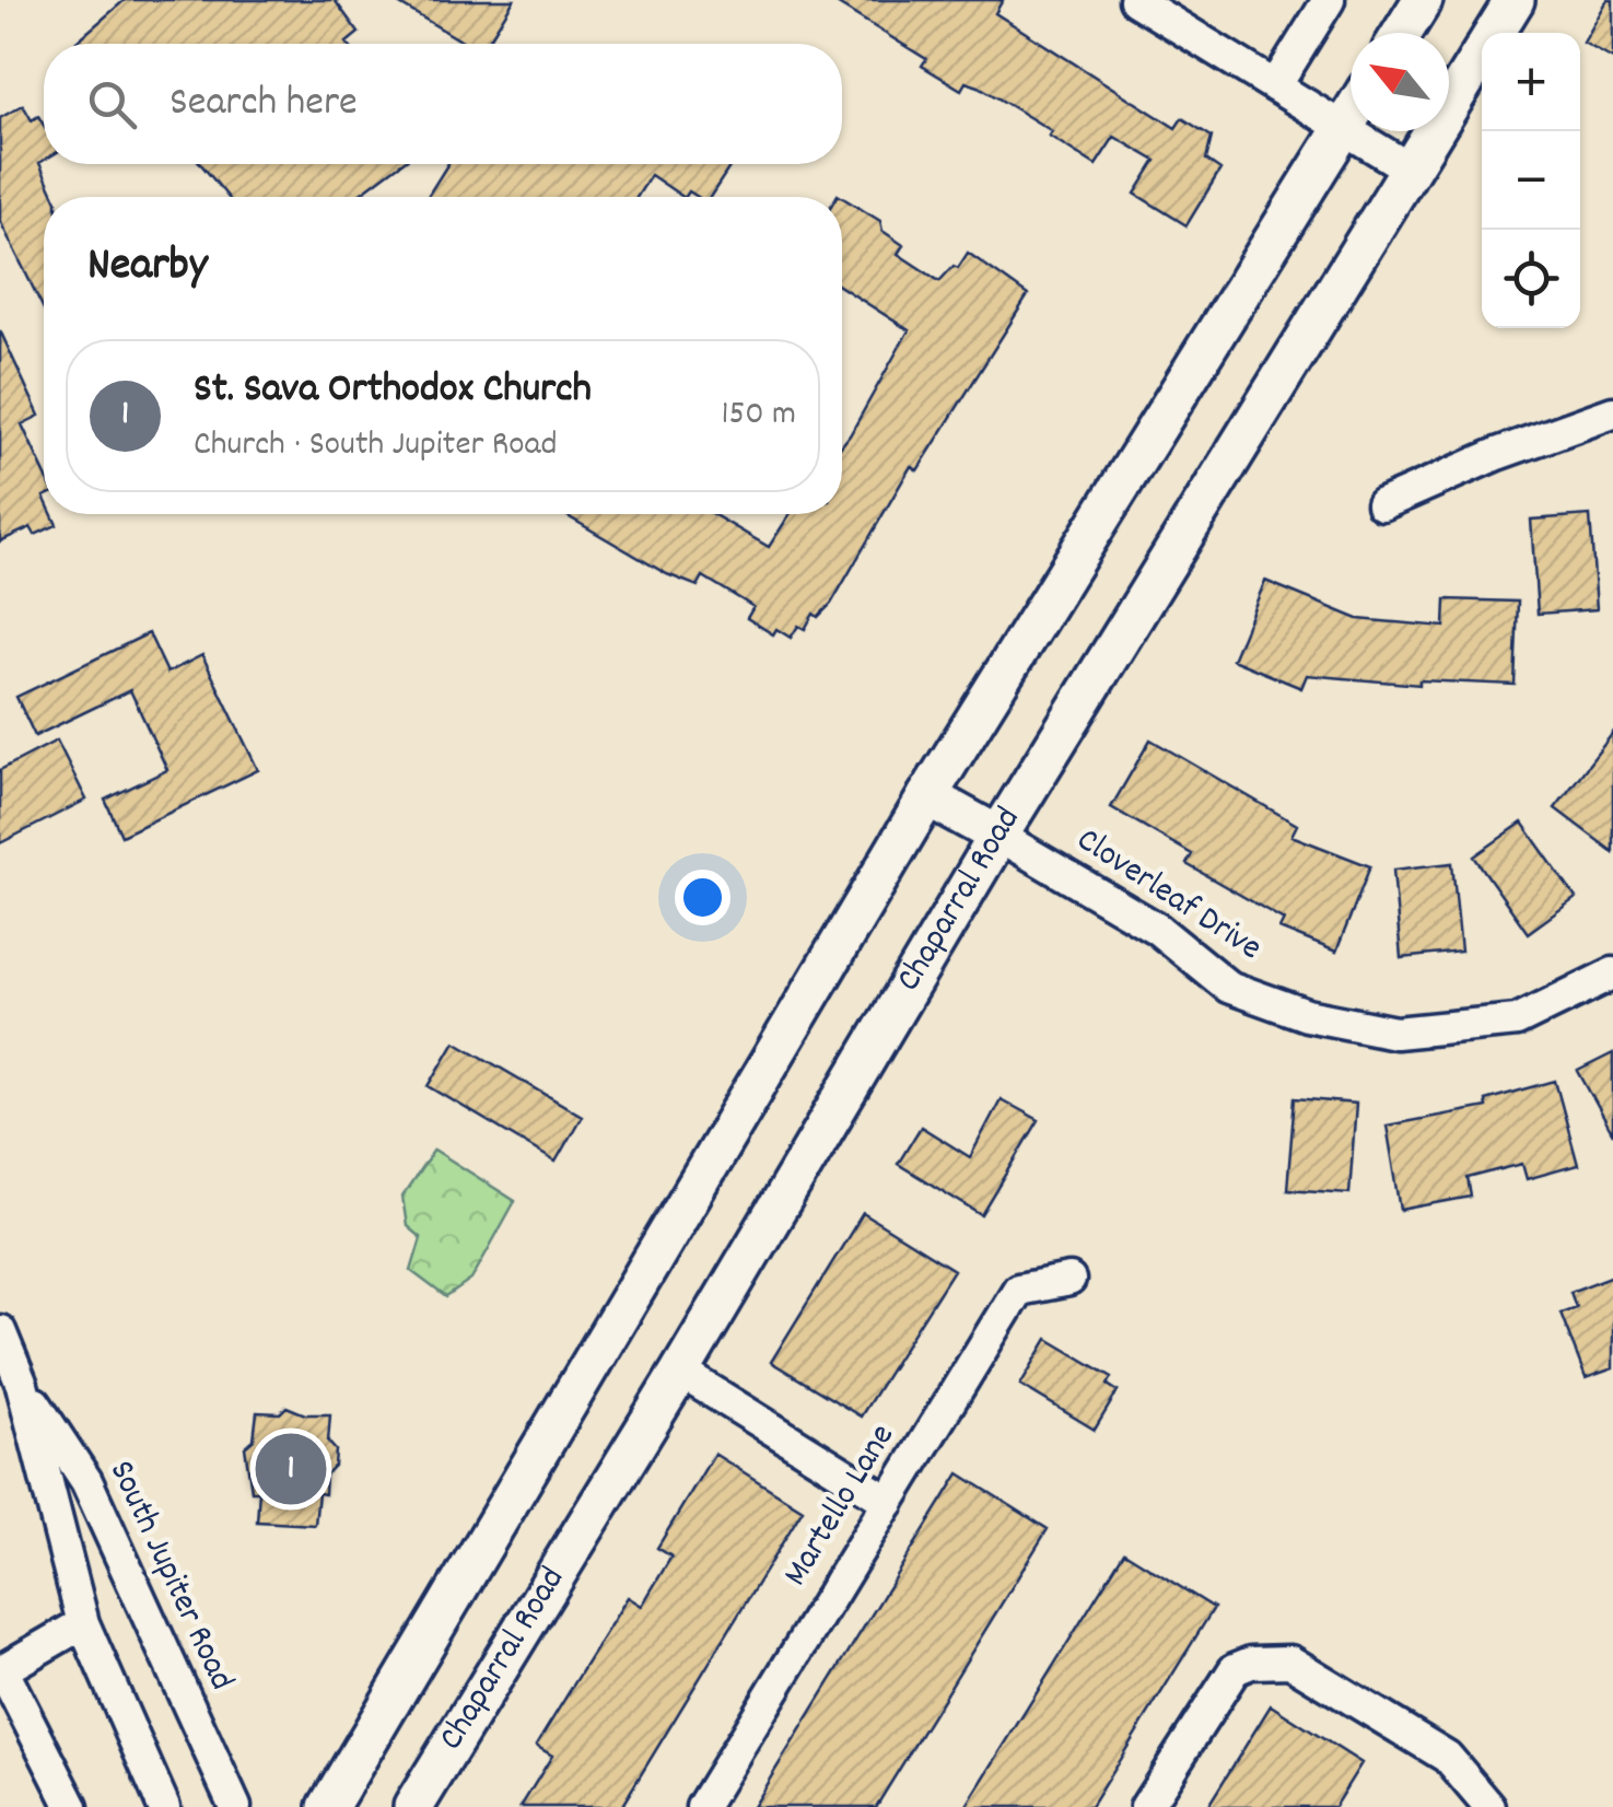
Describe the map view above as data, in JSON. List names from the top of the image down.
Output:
{
  "streets": {
    "main road": ["Chaparral Road"],
    "street": ["Cloverleaf Drive", "Martello Lane", "South Jupiter Road"]
  },
  "crossings": [
    ["Cloverleaf Drive", "Chaparral Road"]
  ],
  "north": "top left",
  "page": {
    "map_buttons": ["+", "−"],
    "search": "Search here",
    "heading": "Nearby",
    "list": [
      {
        "mark": "1",
        "name": "St. Sava Orthodox Church",
        "note": "Church · South Jupiter Road",
        "value": "150 m"
      }
    ],
    "pins": "1"
  }
}
